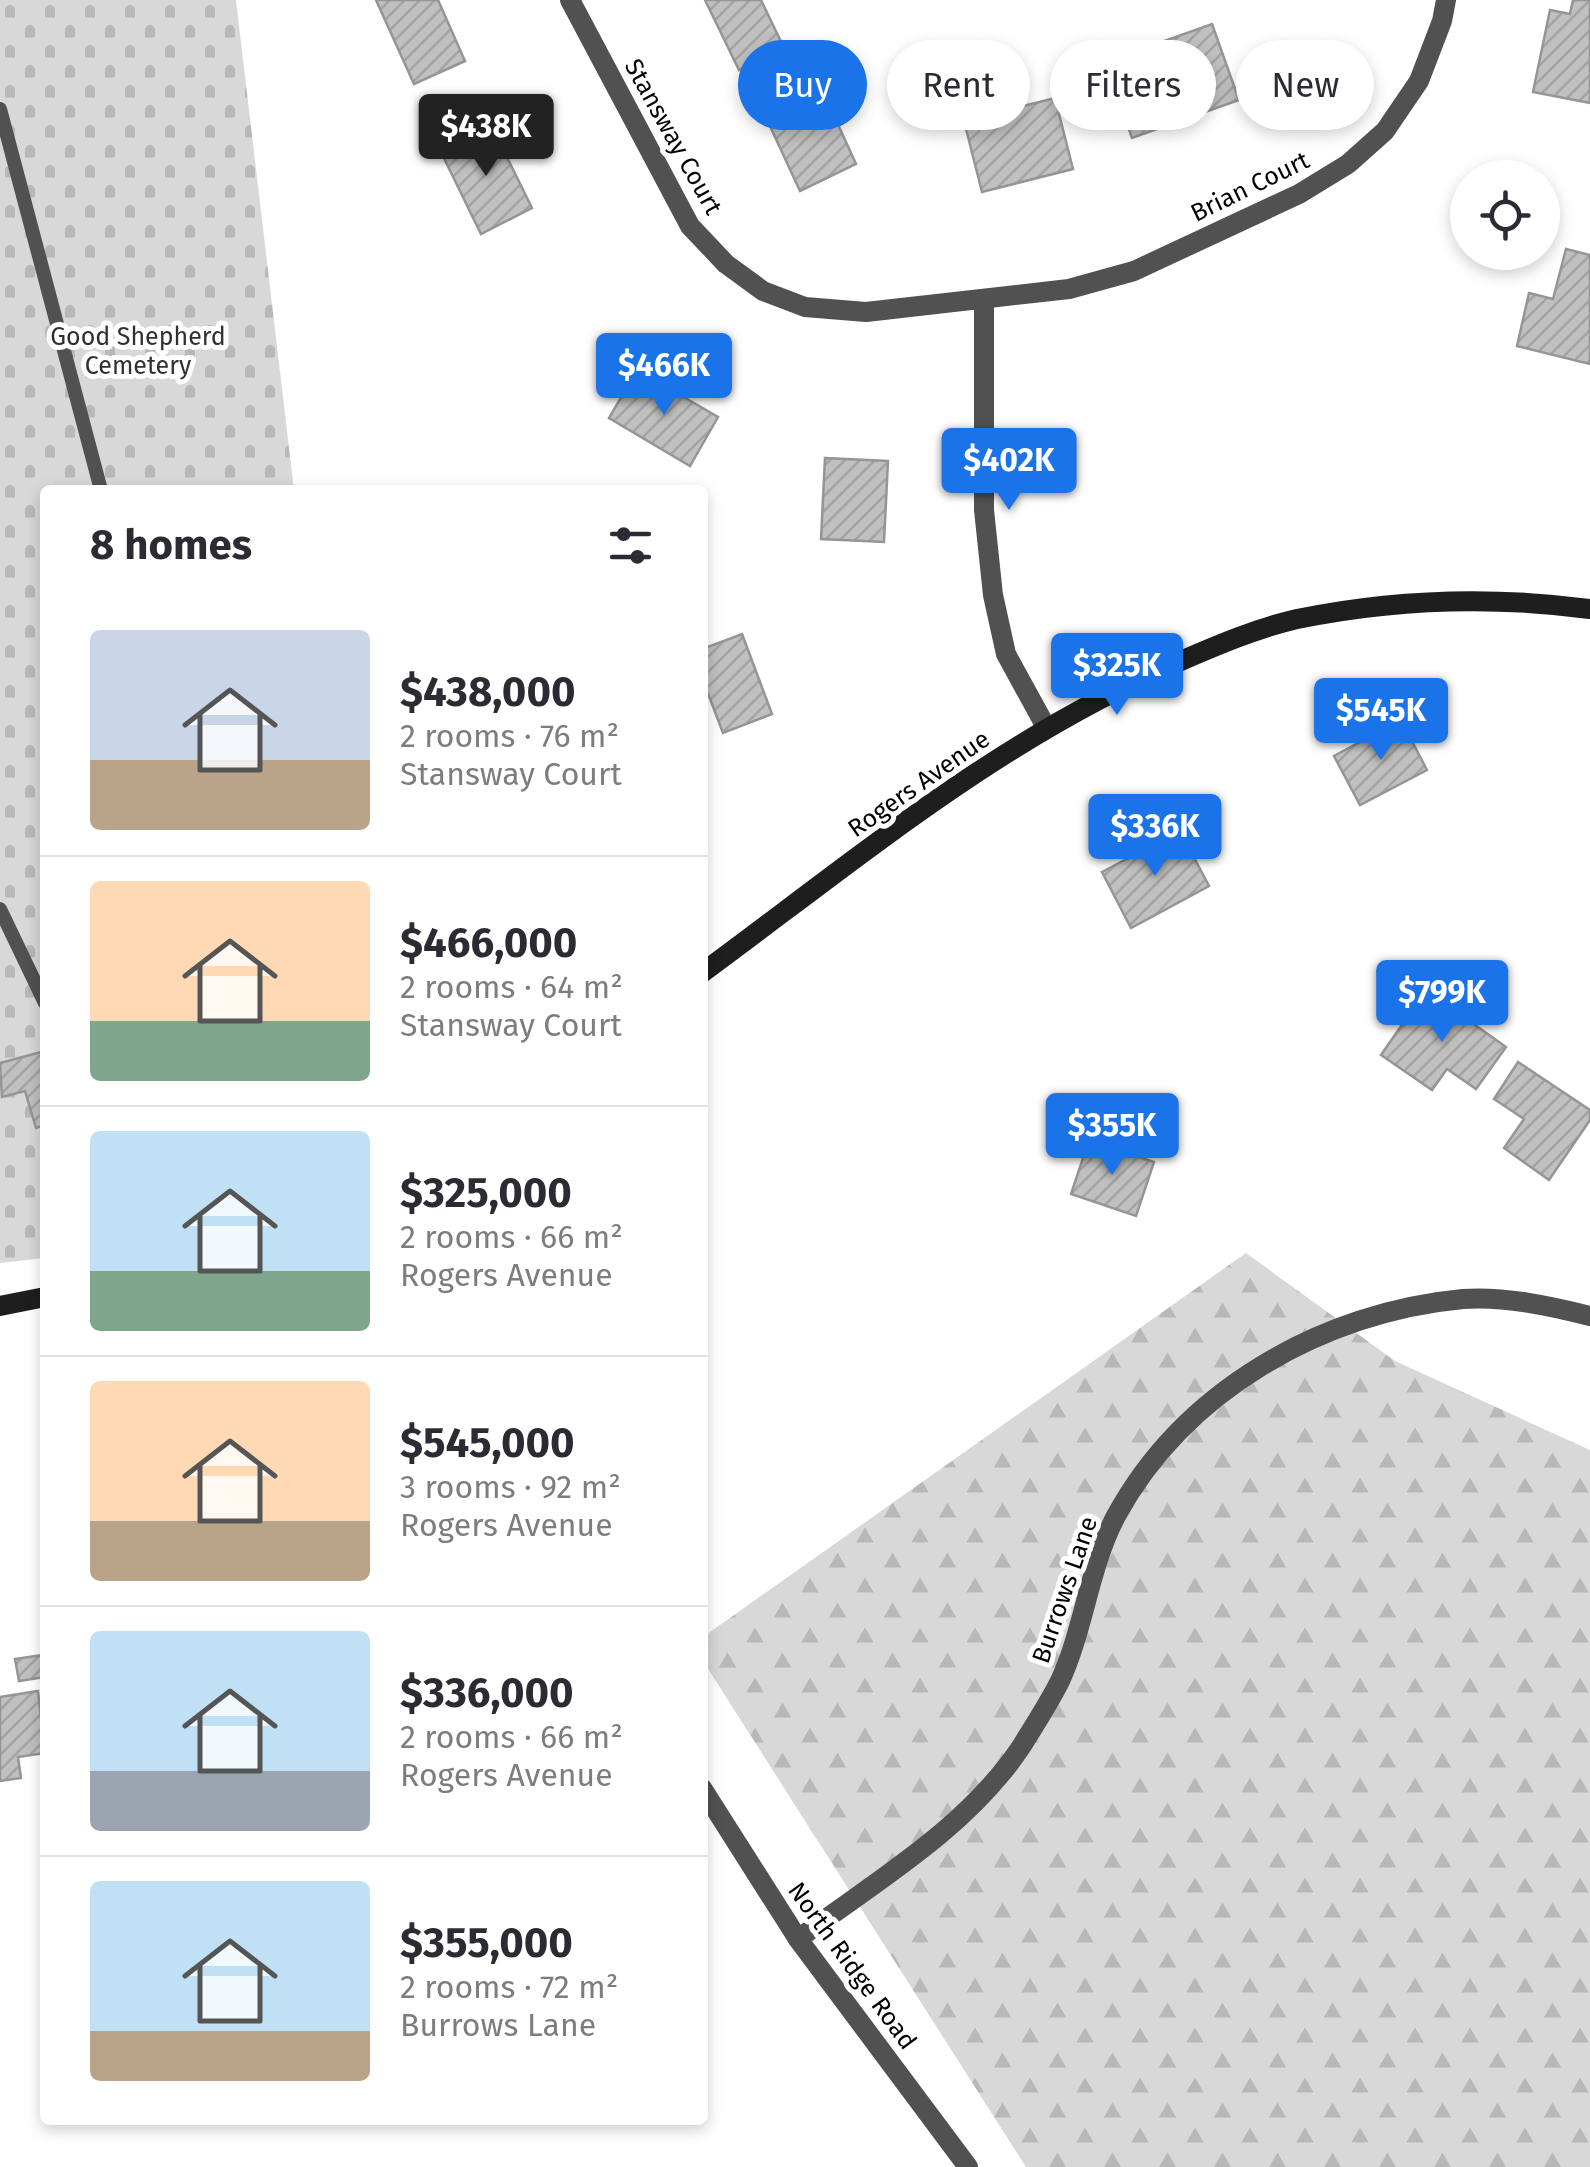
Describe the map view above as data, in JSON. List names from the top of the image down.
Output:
{
  "streets": {
    "main road": ["Rogers Avenue"],
    "street": [
      "Stansway Court",
      "Brian Court",
      "Burrows Lane",
      "North Ridge Road"
    ]
  },
  "crossings": [
    ["Stansway Court", "Brian Court"],
    ["Burrows Lane", "North Ridge Road"]
  ],
  "parks": ["Good Shepherd Cemetery"],
  "page": {
    "chip": [
      "Buy",
      "Rent",
      "Filters",
      "New"
    ],
    "price": [
      "$438K",
      "$466K",
      "$402K",
      "$325K",
      "$545K",
      "$336K",
      "$799K",
      "$355K"
    ],
    "heading": "8 homes",
    "list": [
      {
        "name": "$438,000",
        "note": "2 rooms · 76 m² · Stansway Court"
      },
      {
        "name": "$466,000",
        "note": "2 rooms · 64 m² · Stansway Court"
      },
      {
        "name": "$325,000",
        "note": "2 rooms · 66 m² · Rogers Avenue"
      },
      {
        "name": "$545,000",
        "note": "3 rooms · 92 m² · Rogers Avenue"
      },
      {
        "name": "$336,000",
        "note": "2 rooms · 66 m² · Rogers Avenue"
      },
      {
        "name": "$355,000",
        "note": "2 rooms · 72 m² · Burrows Lane"
      }
    ]
  }
}
